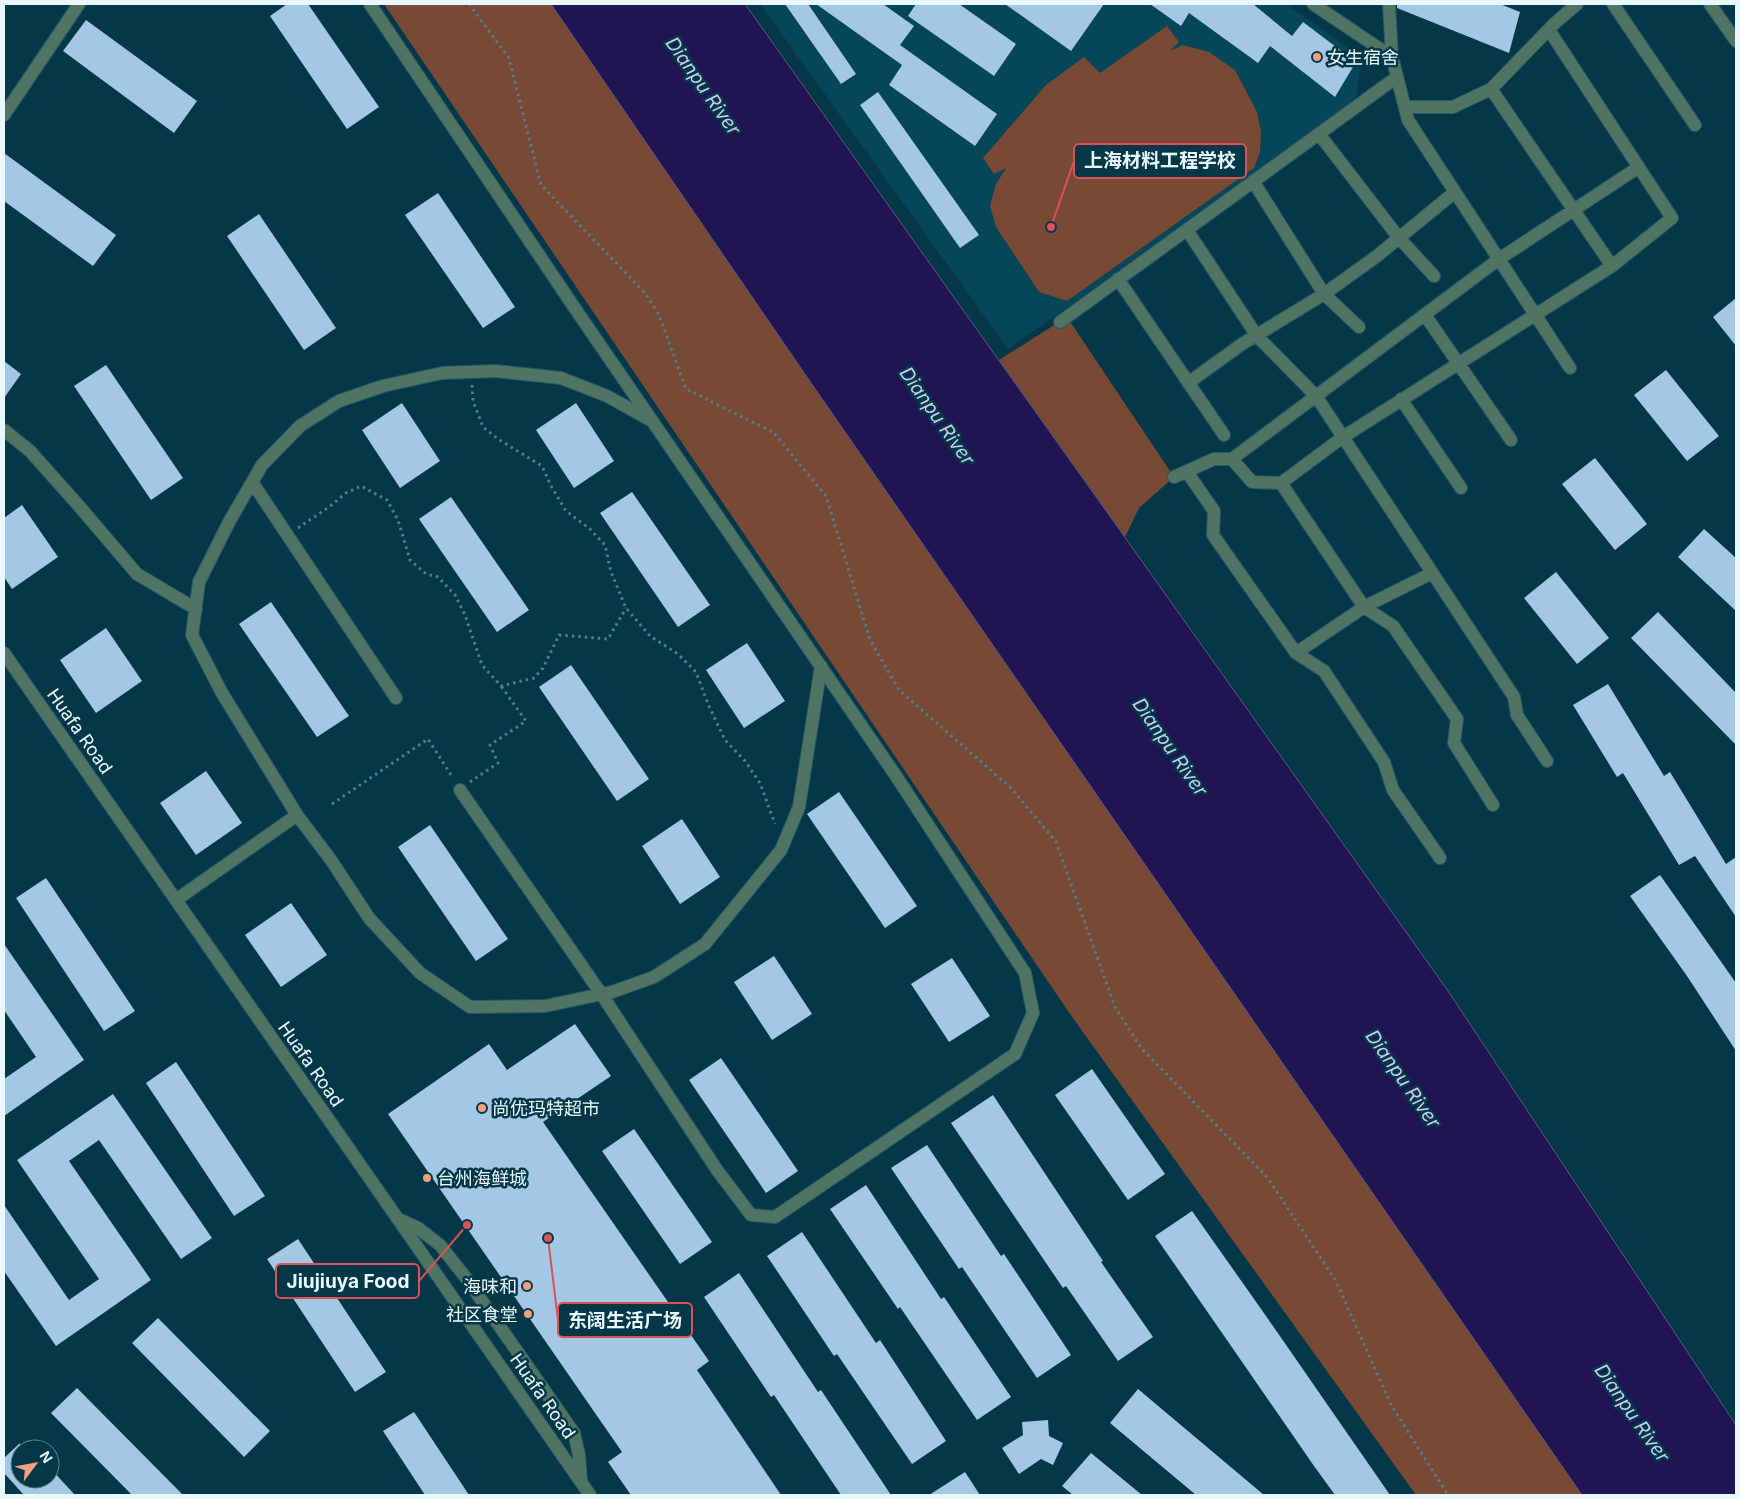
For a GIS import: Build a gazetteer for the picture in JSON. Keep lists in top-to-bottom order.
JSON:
{
  "streets": {
    "street": ["Huafa Road"]
  },
  "water": ["Dianpu River"],
  "places": [
    "女生宿舍",
    "上海材料工程学校",
    "尚优玛特超市",
    "台州海鲜城",
    "Jiujiuya Food",
    "东阔生活广场",
    "海味和",
    "社区食堂"
  ],
  "north": "top right"
}
